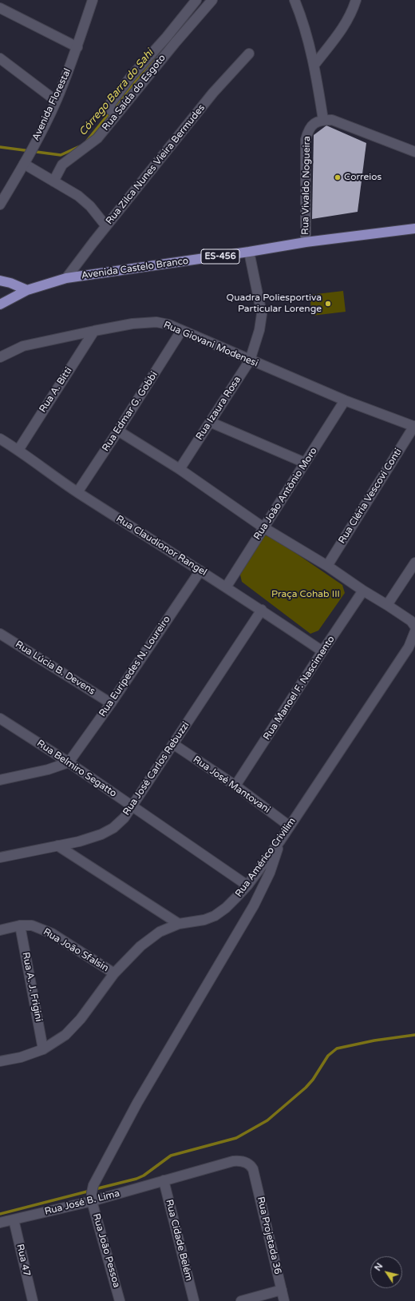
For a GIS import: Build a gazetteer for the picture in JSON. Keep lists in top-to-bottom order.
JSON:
{
  "streets": {
    "main road": ["ES-456", "Avenida Castelo Branco"],
    "street": [
      "Rua Saída do Esgoto",
      "Avenida Florestal",
      "Rua Zilca Nunes Vieira Bermudes",
      "Rua Vivaldo Nogueira",
      "Rua Giovani Modenesi",
      "Rua A. Bitti",
      "Rua Izaura Rosa",
      "Rua Edmar G. Gobbi",
      "Rua João Antônio Moro",
      "Rua Cléria Vescovi Conti",
      "Rua Claudionor Rangel",
      "Rua Eurípedes N. Loureiro",
      "Rua Lúcia B. Devens",
      "Rua Manoel F. Nascimento",
      "Rua Belmiro Segatto",
      "Rua José Carlos Rebuzzi",
      "Rua José Mantovani",
      "Rua Américo Crivilim",
      "Rua João Sfalsin",
      "Rua A. J. Frigini",
      "Rua José B. Lima",
      "Rua Projetada 36",
      "Rua Cidade Belém",
      "Rua João Pessoa",
      "Rua 47"
    ]
  },
  "crossings": [
    ["Rua Zilca Nunes Vieira Bermudes", "Avenida Castelo Branco"],
    ["Rua Vivaldo Nogueira", "Avenida Castelo Branco"],
    ["Avenida Castelo Branco", "Rua Izaura Rosa"],
    ["Rua Giovani Modenesi", "Rua A. Bitti"],
    ["Rua Giovani Modenesi", "Rua Izaura Rosa"],
    ["Rua Giovani Modenesi", "Rua Edmar G. Gobbi"],
    ["Rua Giovani Modenesi", "Rua João Antônio Moro"],
    ["Rua Giovani Modenesi", "Rua Cléria Vescovi Conti"],
    ["Rua A. Bitti", "Rua Claudionor Rangel"],
    ["Rua Edmar G. Gobbi", "Rua Claudionor Rangel"],
    ["Rua João Antônio Moro", "Rua Claudionor Rangel"],
    ["Rua Claudionor Rangel", "Rua Eurípedes N. Loureiro"],
    ["Rua Claudionor Rangel", "Rua Manoel F. Nascimento"],
    ["Rua Claudionor Rangel", "Rua José Carlos Rebuzzi"],
    ["Rua Eurípedes N. Loureiro", "Rua Lúcia B. Devens"],
    ["Rua Eurípedes N. Loureiro", "Rua Belmiro Segatto"],
    ["Rua Manoel F. Nascimento", "Rua José Mantovani"],
    ["Rua Belmiro Segatto", "Rua José Carlos Rebuzzi"],
    ["Rua Belmiro Segatto", "Rua Américo Crivilim"],
    ["Rua José Carlos Rebuzzi", "Rua José Mantovani"],
    ["Rua José Mantovani", "Rua Américo Crivilim"],
    ["Rua Américo Crivilim", "Rua João Sfalsin"],
    ["Rua Américo Crivilim", "Rua A. J. Frigini"],
    ["Rua João Sfalsin", "Rua A. J. Frigini"],
    ["Rua José B. Lima", "Rua Projetada 36"],
    ["Rua José B. Lima", "Rua Cidade Belém"],
    ["Rua José B. Lima", "Rua João Pessoa"],
    ["Rua José B. Lima", "Rua 47"]
  ],
  "water": ["Córrego Barra do Sahi"],
  "parks": ["Praça Cohab III"],
  "places": ["Correios", "Quadra Poliesportiva Particular Lorenge"],
  "north": "top left"
}
